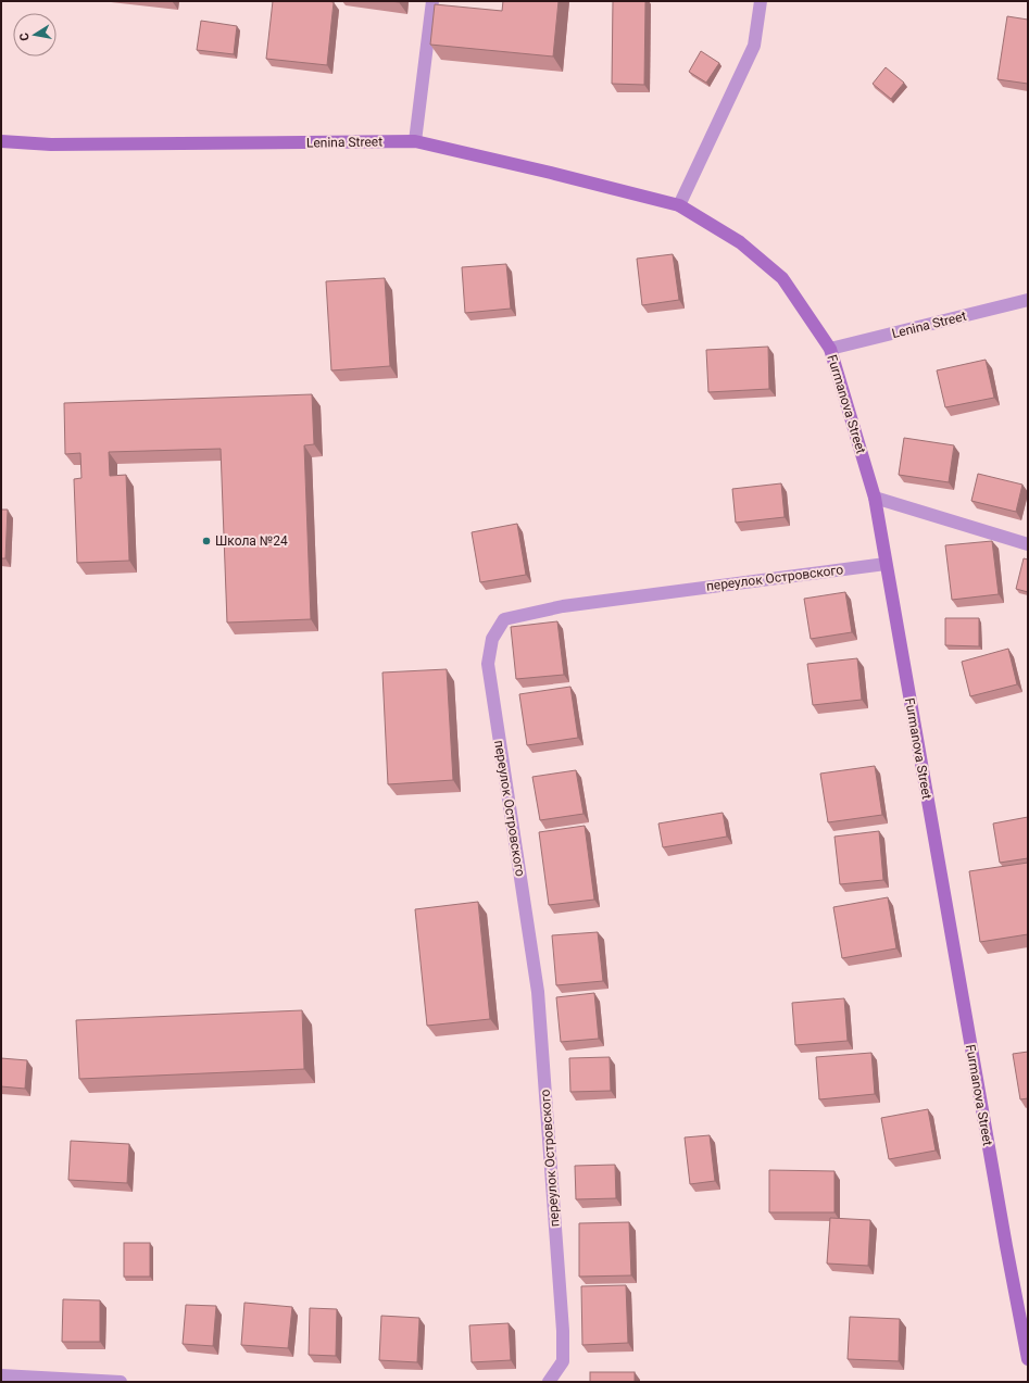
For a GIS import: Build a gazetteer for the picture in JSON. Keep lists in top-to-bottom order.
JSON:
{
  "streets": {
    "main road": ["Lenina Street", "Furmanova Street"],
    "street": ["переулок Островского"]
  },
  "crossings": [
    ["Lenina Street", "Furmanova Street"],
    ["Furmanova Street", "переулок Островского"]
  ],
  "places": ["Школа №24"],
  "north": "left"
}
